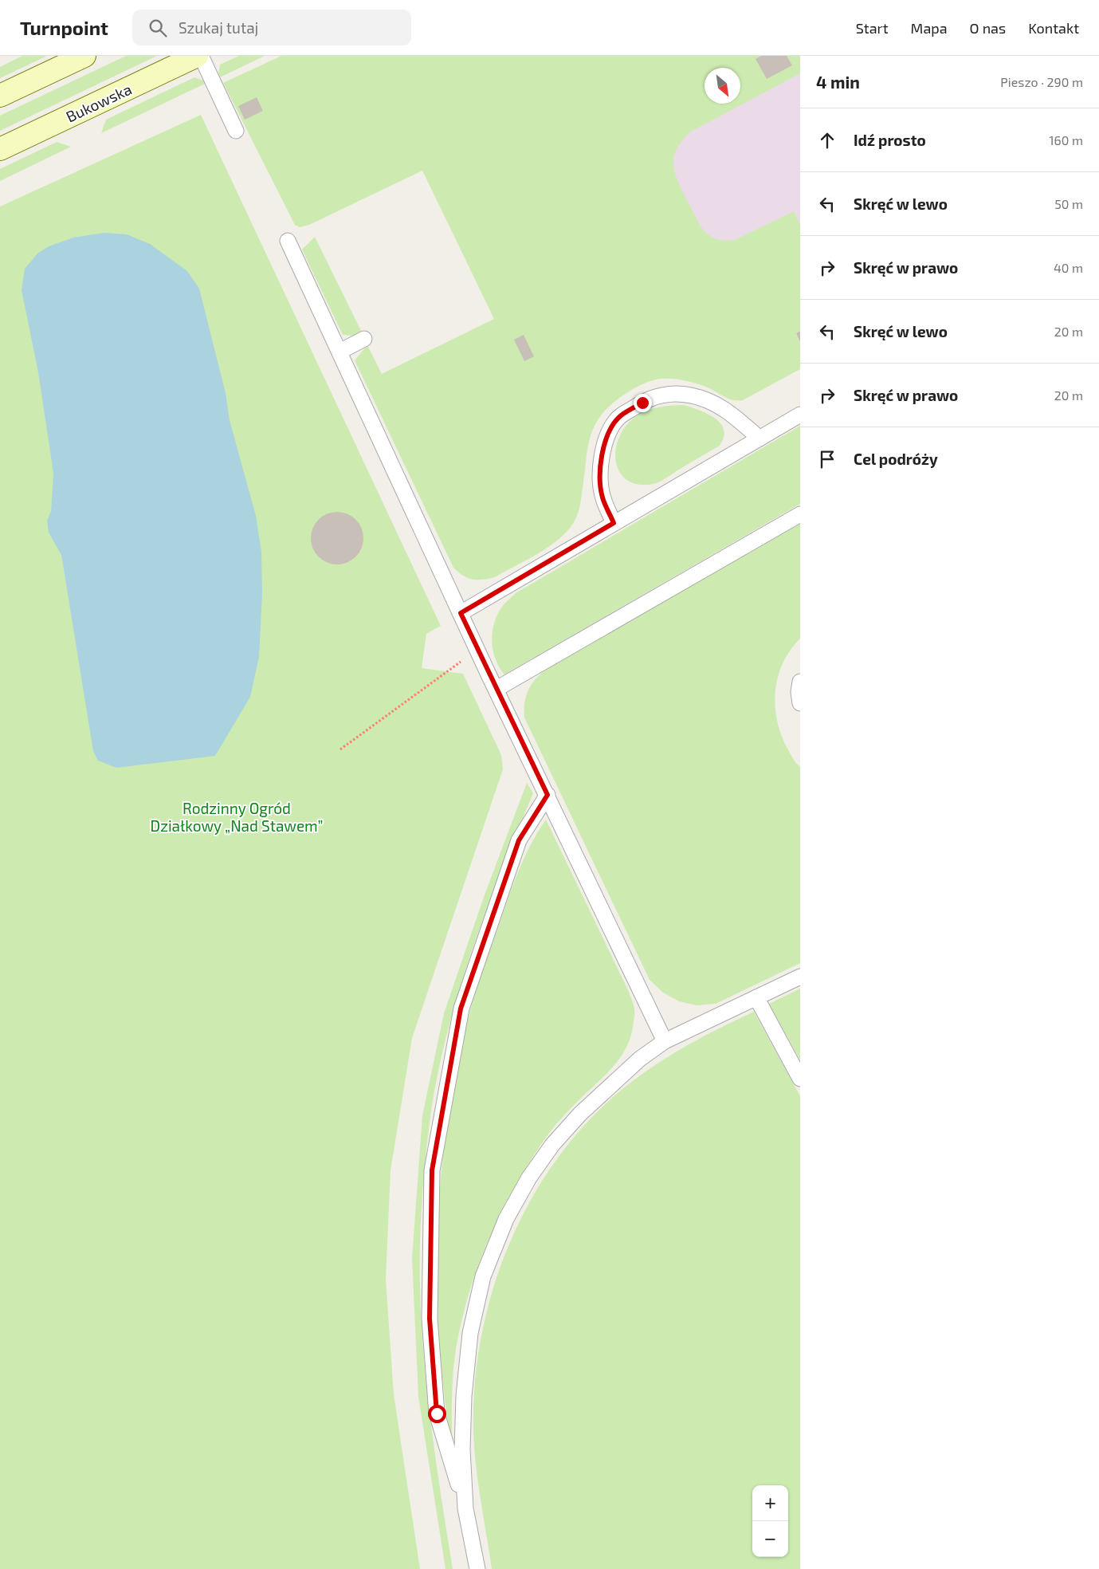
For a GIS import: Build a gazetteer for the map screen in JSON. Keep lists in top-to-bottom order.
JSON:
{
  "streets": {
    "main road": ["Bukowska"]
  },
  "parks": ["Rodzinny Ogród Działkowy „Nad Stawem”"],
  "north": "bottom right",
  "page": {
    "header": "Turnpoint",
    "search": "Szukaj tutaj",
    "nav": [
      "Start",
      "Mapa",
      "O nas",
      "Kontakt"
    ],
    "heading": ["4 min", "Pieszo · 290 m"],
    "list": [
      ["Idź prosto", "160 m"],
      ["Skręć w lewo", "50 m"],
      ["Skręć w prawo", "40 m"],
      ["Skręć w lewo", "20 m"],
      ["Skręć w prawo", "20 m"],
      "Cel podróży"
    ],
    "map_buttons": ["+", "−"]
  }
}
